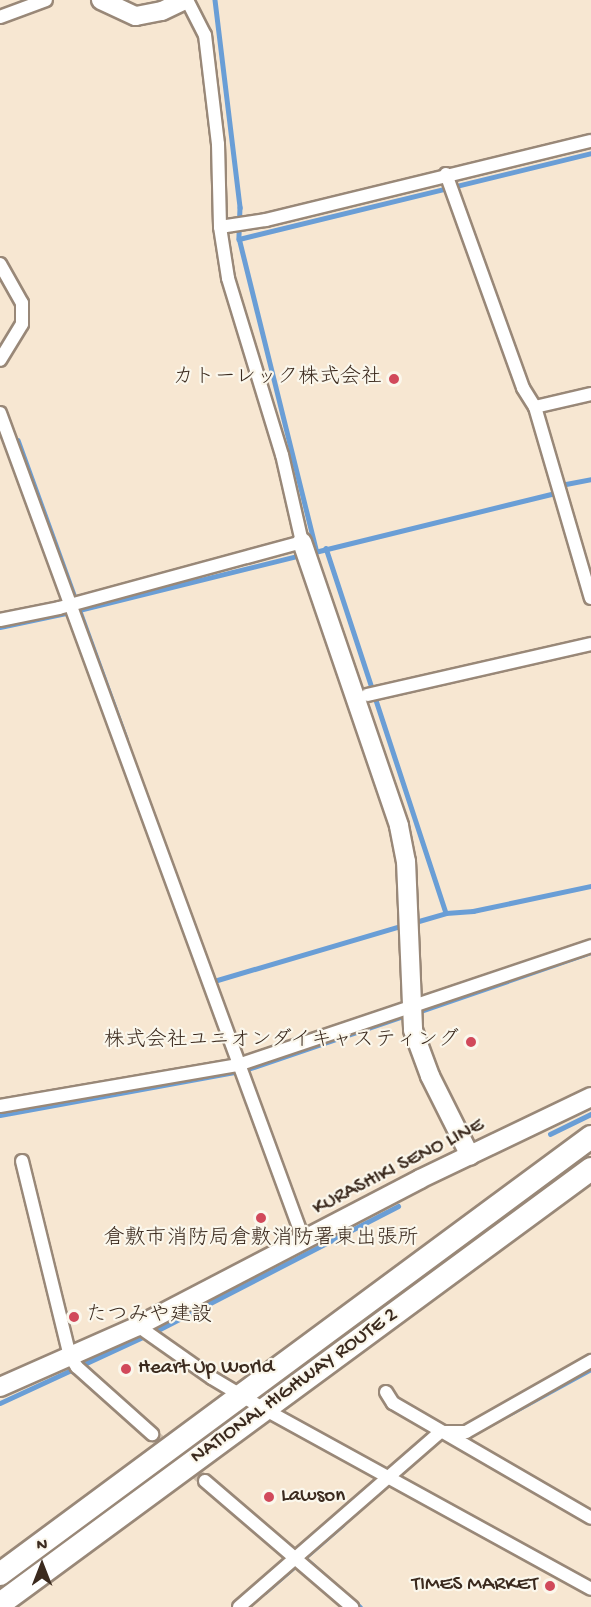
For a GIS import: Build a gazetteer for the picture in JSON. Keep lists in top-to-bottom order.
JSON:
{
  "streets": {
    "highway": ["NATIONAL HIGHWAY ROUTE 2"],
    "street": ["KURASHIKI SENO LINE"]
  },
  "places": [
    "カトーレック株式会社",
    "株式会社ユニオンダイキャスティング",
    "倉敷市消防局倉敷消防署東出張所",
    "たつみや建設",
    "Heart Up World",
    "Lawson",
    "TIMES MARKET"
  ],
  "north": "top"
}
